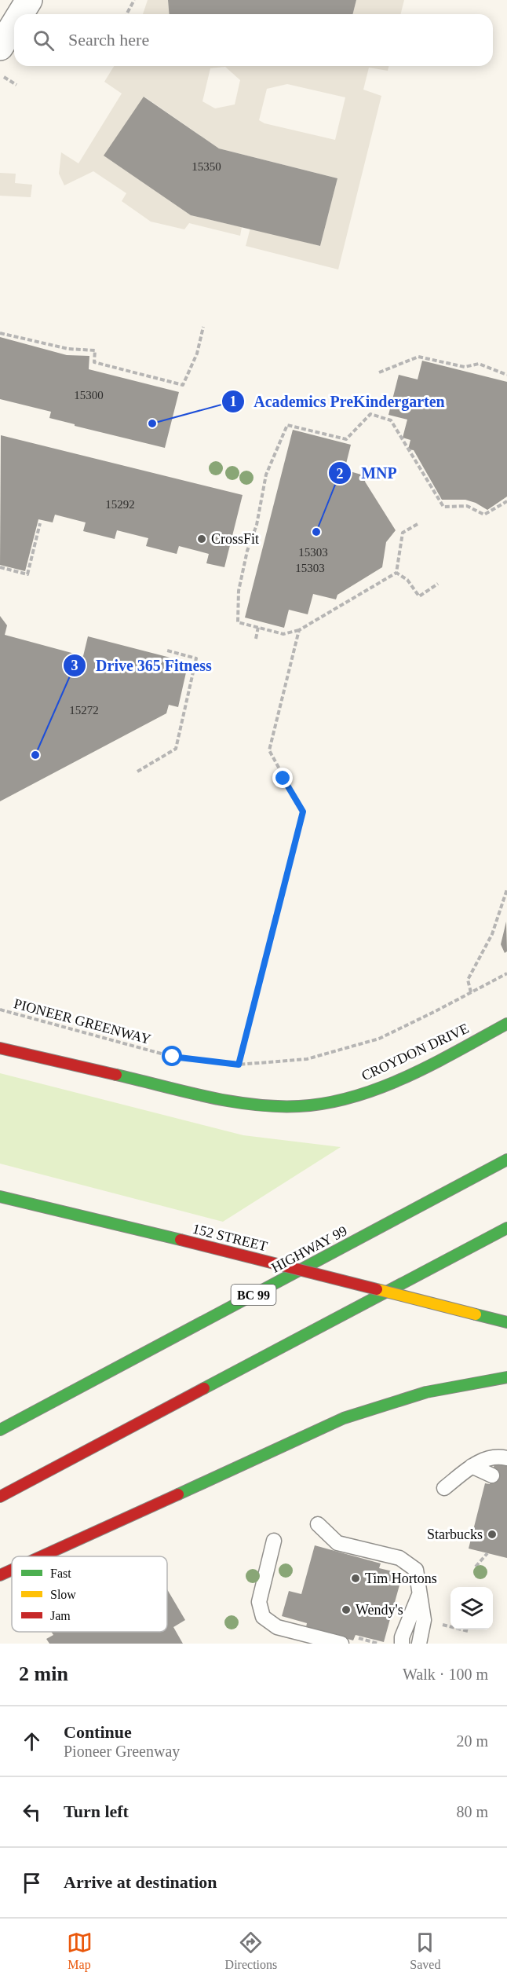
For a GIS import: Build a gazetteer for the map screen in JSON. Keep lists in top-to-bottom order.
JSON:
{
  "streets": {
    "main road": [
      "CROYDON DRIVE",
      "152 STREET",
      "HIGHWAY 99",
      "BC 99"
    ],
    "path": ["PIONEER GREENWAY"]
  },
  "places": [
    "Academics PreKindergarten",
    "MNP",
    "CrossFit",
    "Drive 365 Fitness",
    "Starbucks",
    "Tim Hortons",
    "Wendy's"
  ],
  "house_numbers": [
    "15350",
    "15300",
    "15292",
    "15303",
    "15303",
    "15272"
  ],
  "legend": ["Fast", "Slow", "Jam"],
  "page": {
    "search": "Search here",
    "heading": ["2 min", "Walk · 100 m"],
    "list": [
      ["Continue", "Pioneer Greenway", "20 m"],
      ["Turn left", "80 m"],
      "Arrive at destination"
    ],
    "nav": ["Map", "Directions", "Saved"]
  }
}
